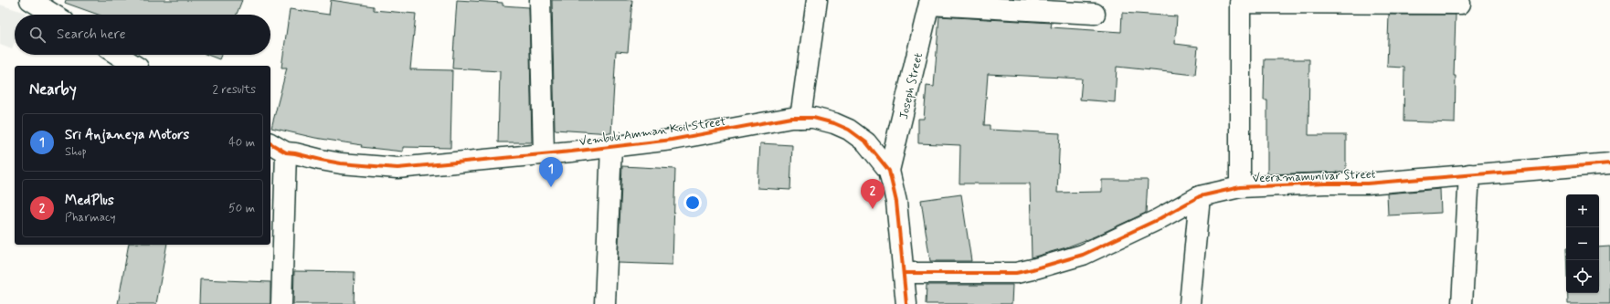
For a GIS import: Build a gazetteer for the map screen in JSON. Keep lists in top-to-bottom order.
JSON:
{
  "streets": {
    "street": ["Joseph Street", "Vembuli Amman Koil Street", "Veeramamunivar Street"]
  },
  "crossings": [
    ["Joseph Street", "Vembuli Amman Koil Street"],
    ["Vembuli Amman Koil Street", "Veeramamunivar Street"]
  ],
  "page": {
    "search": "Search here",
    "heading": ["Nearby", "2 results"],
    "list": [
      {
        "mark": "1",
        "name": "Sri Anjaneya Motors",
        "note": "Shop",
        "value": "40 m"
      },
      {
        "mark": "2",
        "name": "MedPlus",
        "note": "Pharmacy",
        "value": "50 m"
      }
    ],
    "pins": ["1", "2"],
    "map_buttons": ["+", "−"]
  }
}
